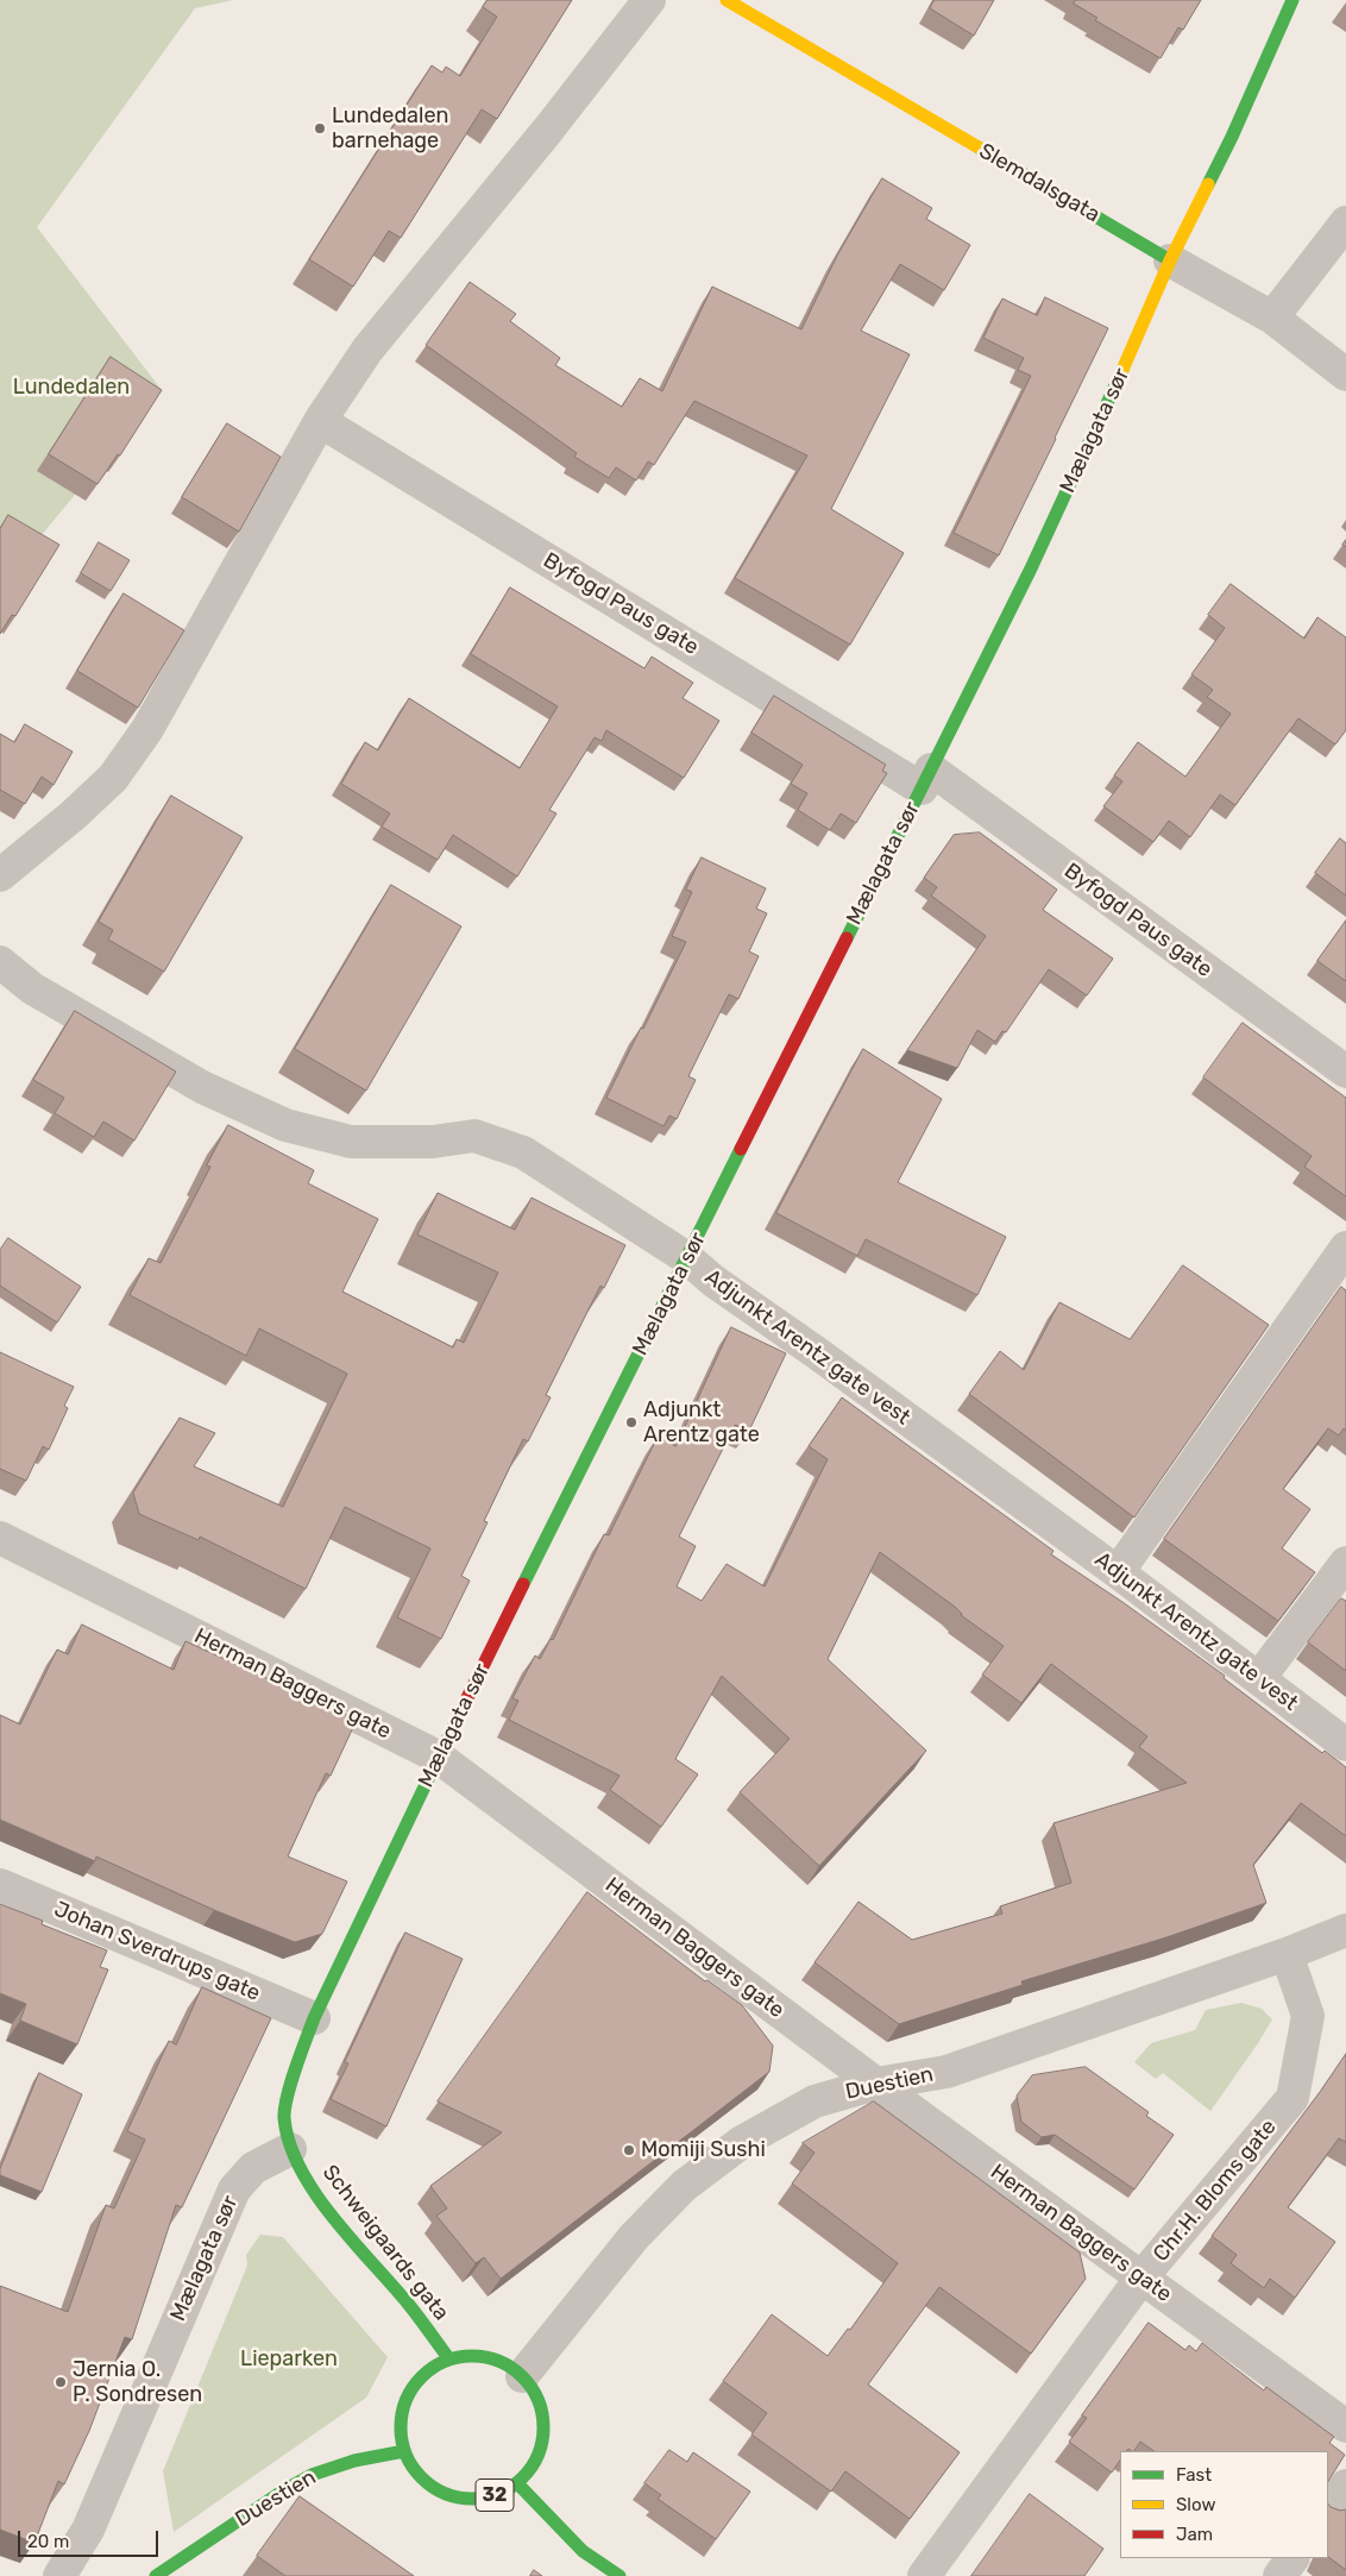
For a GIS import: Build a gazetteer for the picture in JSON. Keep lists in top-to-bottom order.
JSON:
{
  "streets": {
    "street": [
      "Slemdalsgata",
      "Mælagata sør",
      "Byfogd Paus gate",
      "Adjunkt Arentz gate vest",
      "Herman Baggers gate",
      "Johan Sverdrups gate",
      "Duestien",
      "Chr.H. Bloms gate",
      "Schweigaards gata",
      "32"
    ]
  },
  "crossings": [
    ["Slemdalsgata", "Mælagata sør"],
    ["Mælagata sør", "Byfogd Paus gate"],
    ["Mælagata sør", "Adjunkt Arentz gate vest"],
    ["Mælagata sør", "Herman Baggers gate"],
    ["Mælagata sør", "Johan Sverdrups gate"],
    ["Mælagata sør", "Schweigaards gata"],
    ["Herman Baggers gate", "Duestien"],
    ["Herman Baggers gate", "Chr.H. Bloms gate"],
    ["Duestien", "Chr.H. Bloms gate"],
    ["Duestien", "Schweigaards gata"],
    ["Duestien", "32"],
    ["Schweigaards gata", "32"]
  ],
  "parks": ["Lundedalen", "Lieparken"],
  "places": [
    "Lundedalen barnehage",
    "Adjunkt Arentz gate",
    "Momiji Sushi",
    "Jernia O. P. Sondresen"
  ],
  "legend": ["Fast", "Slow", "Jam"],
  "scale_bar": "20 m"
}
